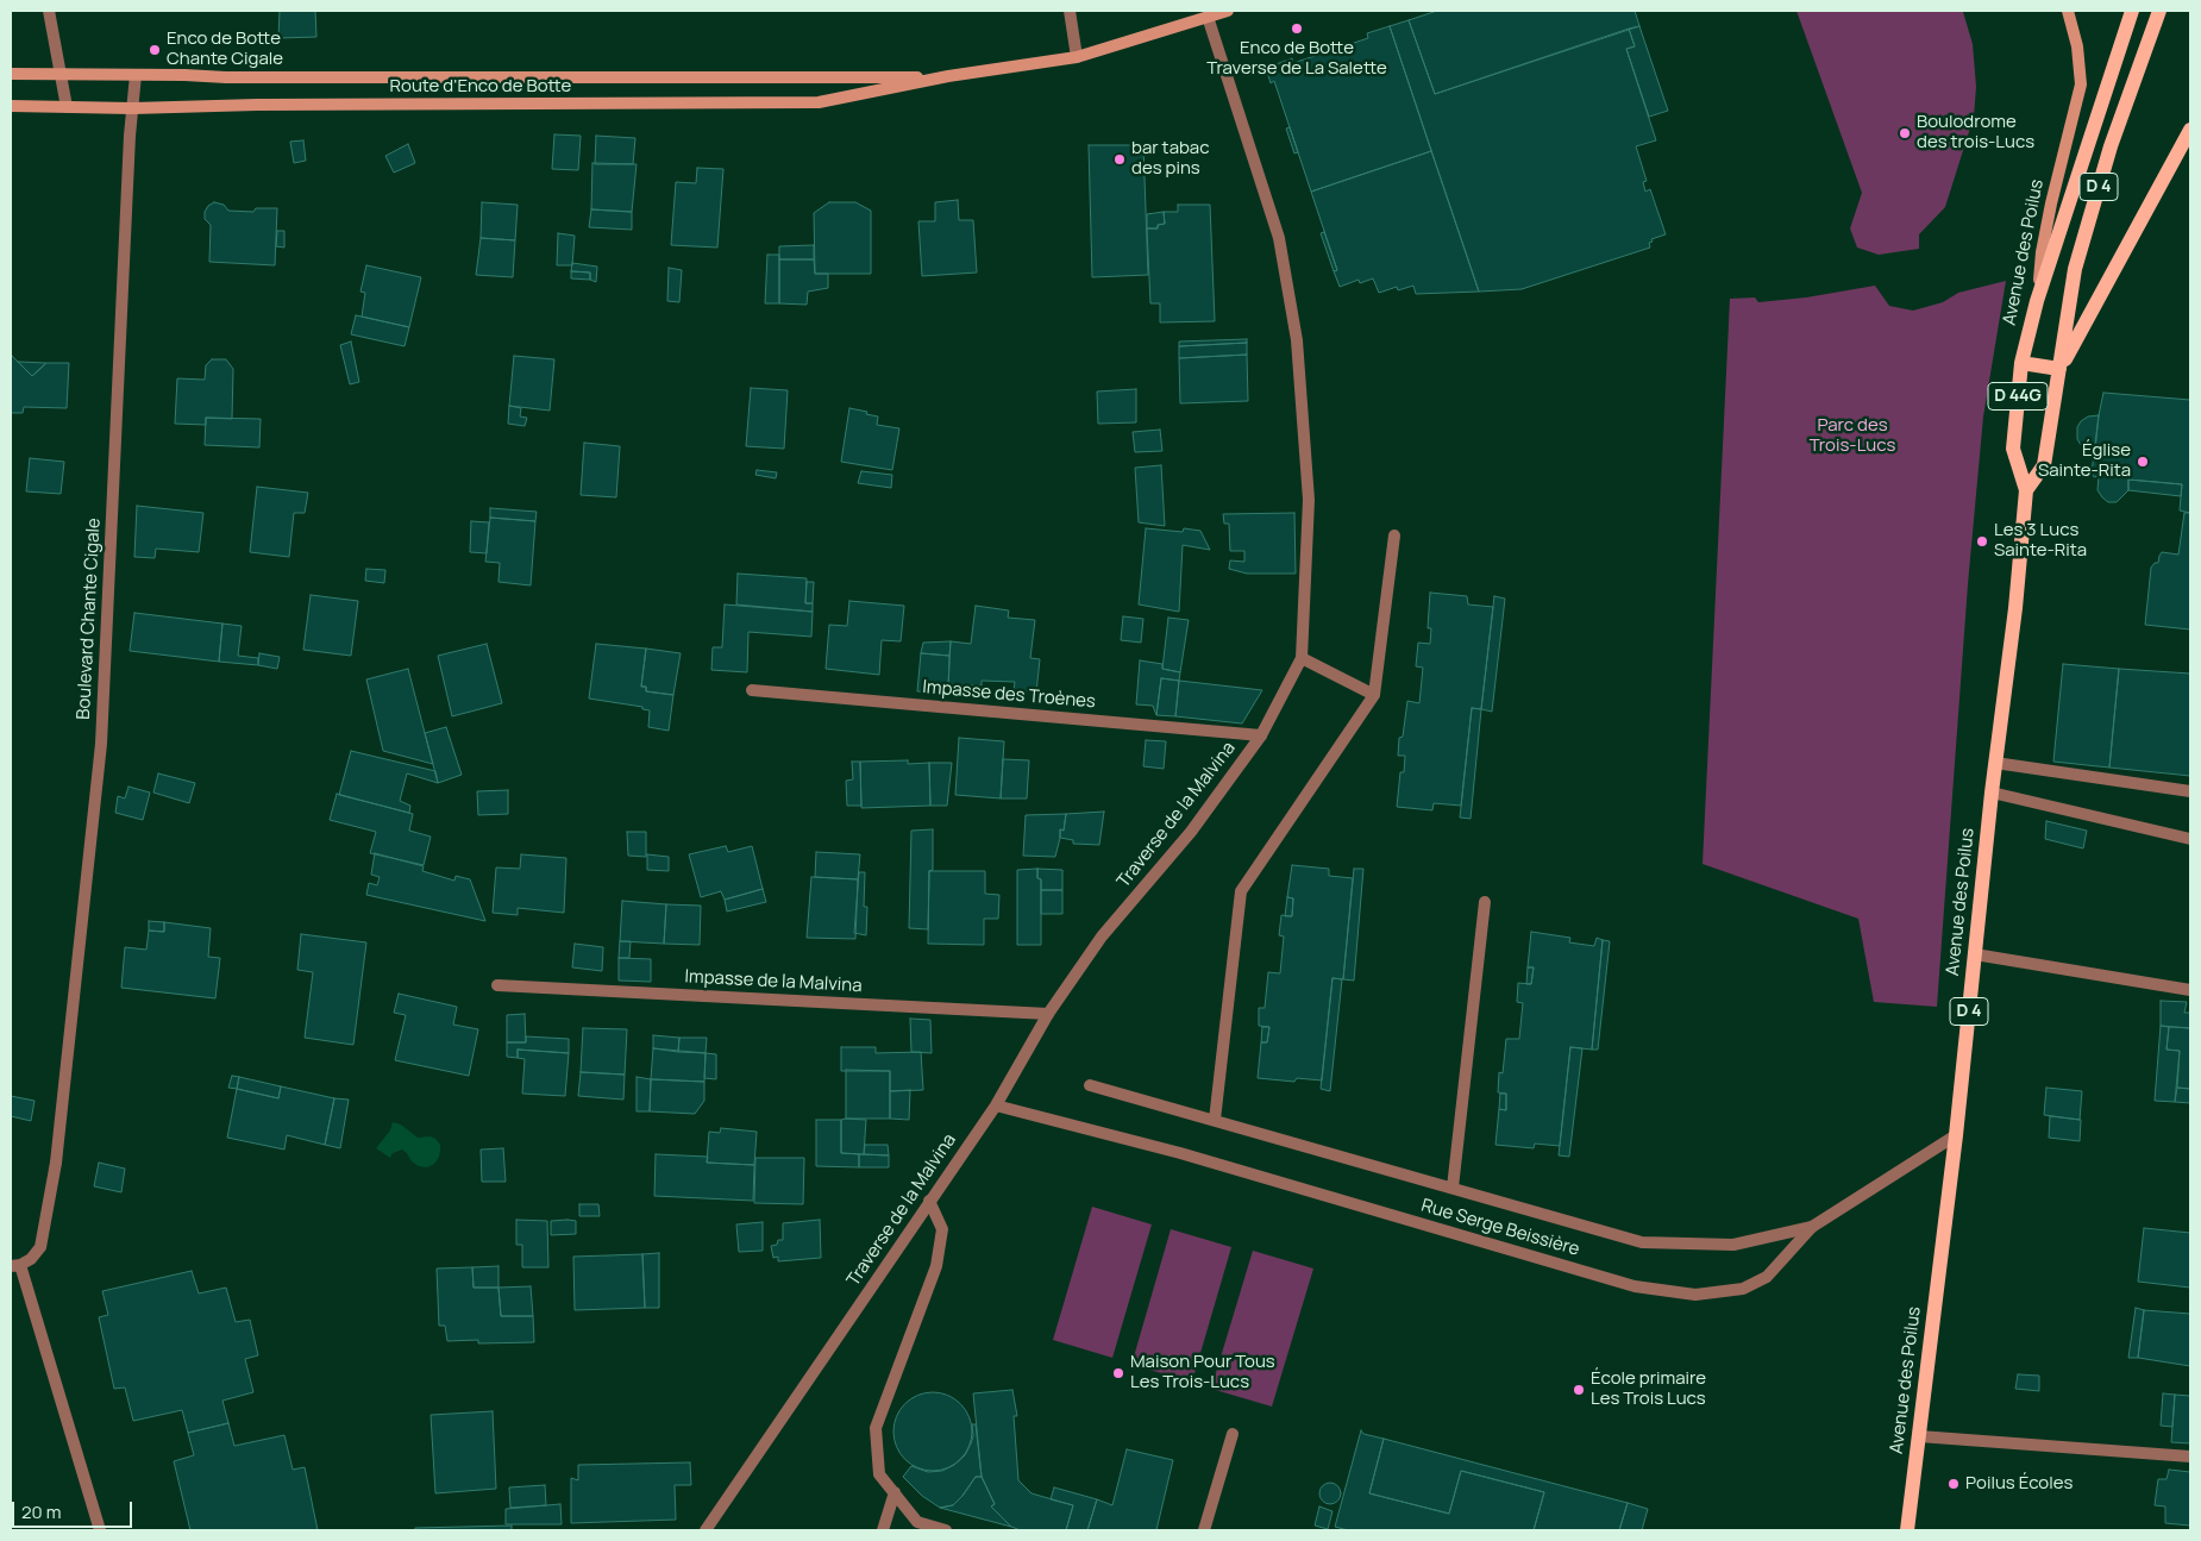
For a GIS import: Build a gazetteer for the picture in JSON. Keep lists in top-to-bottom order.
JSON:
{
  "streets": {
    "main road": [
      "Route d'Enco de Botte",
      "D 4",
      "Avenue des Poilus",
      "D 44G"
    ],
    "street": [
      "Boulevard Chante Cigale",
      "Impasse des Troènes",
      "Traverse de la Malvina",
      "Impasse de la Malvina",
      "Rue Serge Beissière"
    ]
  },
  "crossings": [
    ["Route d'Enco de Botte", "Boulevard Chante Cigale"],
    ["Route d'Enco de Botte", "Traverse de la Malvina"],
    ["D 4", "Avenue des Poilus"],
    ["D 4", "D 44G"],
    ["Avenue des Poilus", "D 44G"],
    ["Avenue des Poilus", "Rue Serge Beissière"],
    ["Impasse des Troènes", "Traverse de la Malvina"],
    ["Traverse de la Malvina", "Impasse de la Malvina"],
    ["Traverse de la Malvina", "Rue Serge Beissière"]
  ],
  "parks": ["Parc des Trois-Lucs"],
  "places": [
    "Enco de Botte Traverse de La Salette",
    "Enco de Botte Chante Cigale",
    "Boulodrome des trois-Lucs",
    "bar tabac des pins",
    "Église Sainte-Rita",
    "Les 3 Lucs Sainte-Rita",
    "Maison Pour Tous Les Trois-Lucs",
    "École primaire Les Trois Lucs",
    "Poilus Écoles"
  ],
  "scale_bar": "20 m"
}
